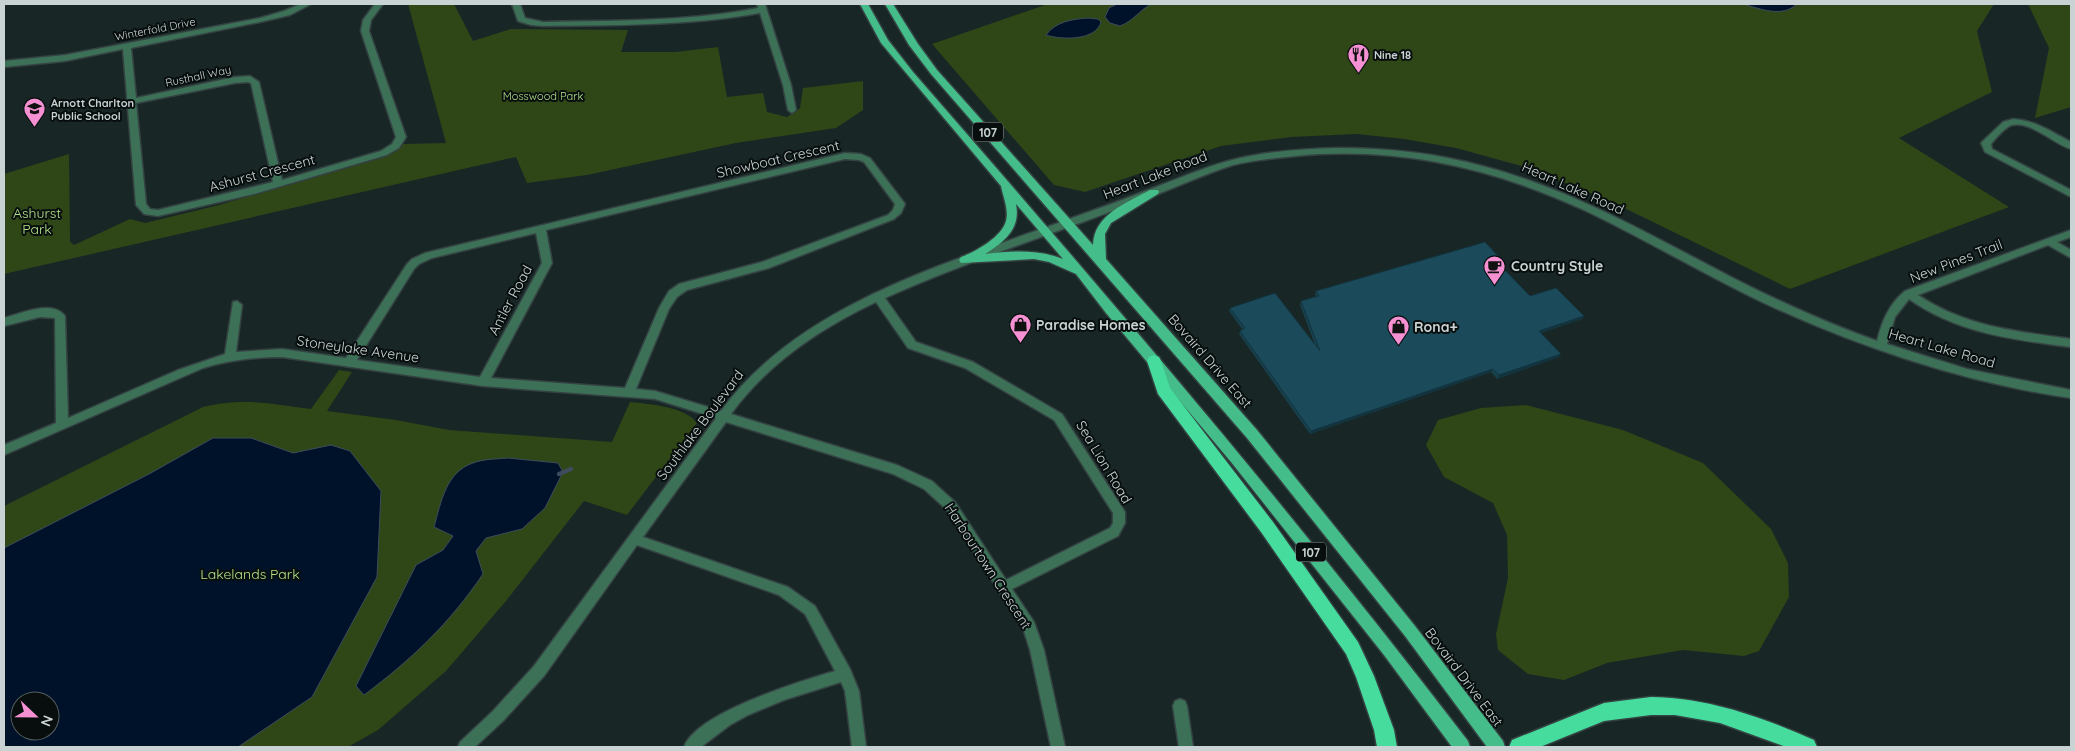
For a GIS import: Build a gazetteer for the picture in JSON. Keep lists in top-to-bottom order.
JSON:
{
  "streets": {
    "main road": ["107", "Bovaird Drive East"],
    "street": [
      "Winterfold Drive",
      "Rusthall Way",
      "Showboat Crescent",
      "Ashurst Crescent",
      "Heart Lake Road",
      "New Pines Trail",
      "Antler Road",
      "Stoneylake Avenue",
      "Southlake Boulevard",
      "Sea Lion Road",
      "Harbourtown Crescent"
    ]
  },
  "crossings": [
    ["Winterfold Drive", "Ashurst Crescent"],
    ["Rusthall Way", "Ashurst Crescent"],
    ["107", "Heart Lake Road"],
    ["107", "Southlake Boulevard"],
    ["Showboat Crescent", "Antler Road"],
    ["Showboat Crescent", "Stoneylake Avenue"],
    ["Heart Lake Road", "New Pines Trail"],
    ["Heart Lake Road", "Bovaird Drive East"],
    ["Heart Lake Road", "Southlake Boulevard"],
    ["Antler Road", "Stoneylake Avenue"],
    ["Stoneylake Avenue", "Southlake Boulevard"],
    ["Stoneylake Avenue", "Harbourtown Crescent"],
    ["Southlake Boulevard", "Sea Lion Road"],
    ["Southlake Boulevard", "Harbourtown Crescent"],
    ["Sea Lion Road", "Harbourtown Crescent"]
  ],
  "parks": ["Mosswood Park", "Ashurst Park", "Lakelands Park"],
  "places": {
    "restaurant": ["Nine 18"],
    "school or university": ["Arnott Charlton Public School"],
    "cafe": ["Country Style"],
    "shop": ["Paradise Homes", "Rona+"]
  },
  "north": "right"
}
